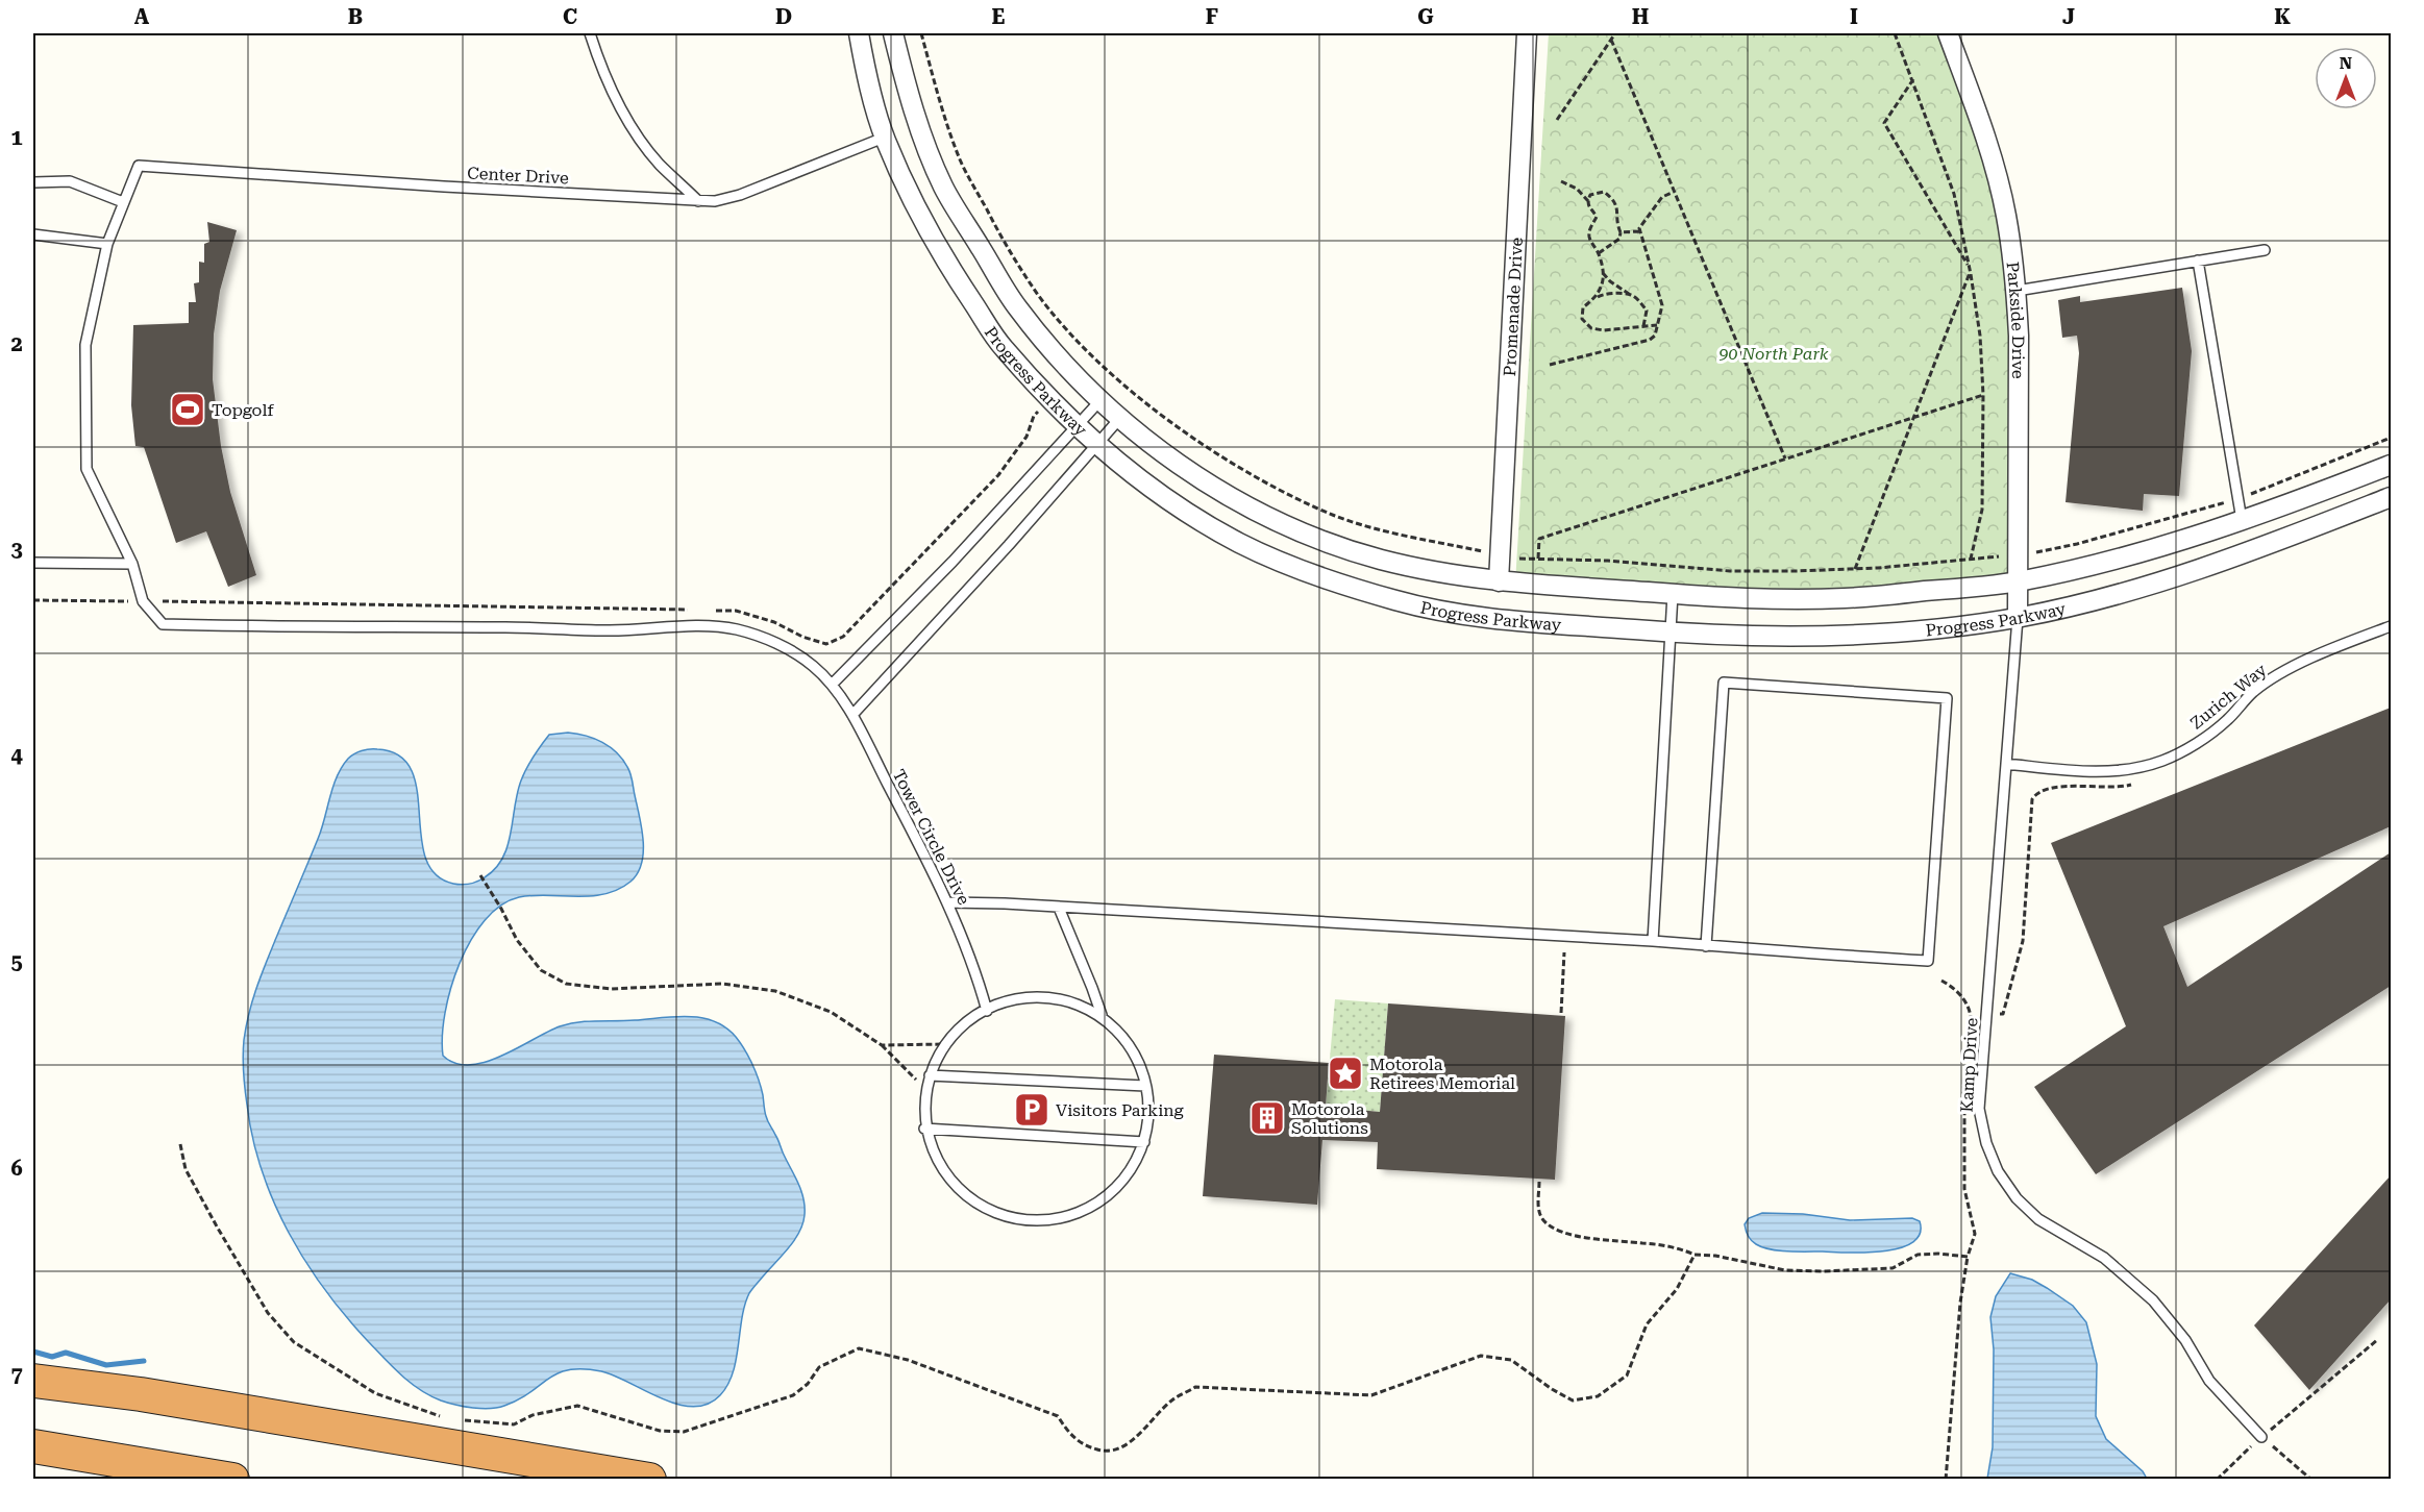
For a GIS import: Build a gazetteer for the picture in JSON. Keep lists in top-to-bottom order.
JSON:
{
  "streets": {
    "street": ["Promenade Drive", "Parkside Drive", "Progress Parkway"],
    "lane": [
      "Center Drive",
      "Zurich Way",
      "Tower Circle Drive",
      "Kamp Drive"
    ]
  },
  "crossings": [
    ["Center Drive", "Progress Parkway"],
    ["Center Drive", "Tower Circle Drive"],
    ["Promenade Drive", "Progress Parkway"],
    ["Parkside Drive", "Progress Parkway"],
    ["Parkside Drive", "Kamp Drive"],
    ["Progress Parkway", "Kamp Drive"],
    ["Zurich Way", "Kamp Drive"]
  ],
  "parks": ["90 North Park"],
  "places": {
    "sports": ["Topgolf"],
    "place": ["Motorola Retirees Memorial"],
    "parking": ["Visitors Parking"],
    "building": ["Motorola Solutions"]
  },
  "north": "top",
  "grid": {
    "columns": [
      "A",
      "B",
      "C",
      "D",
      "E",
      "F",
      "G",
      "H",
      "I",
      "J",
      "K"
    ],
    "rows": [
      "1",
      "2",
      "3",
      "4",
      "5",
      "6",
      "7"
    ]
  }
}
